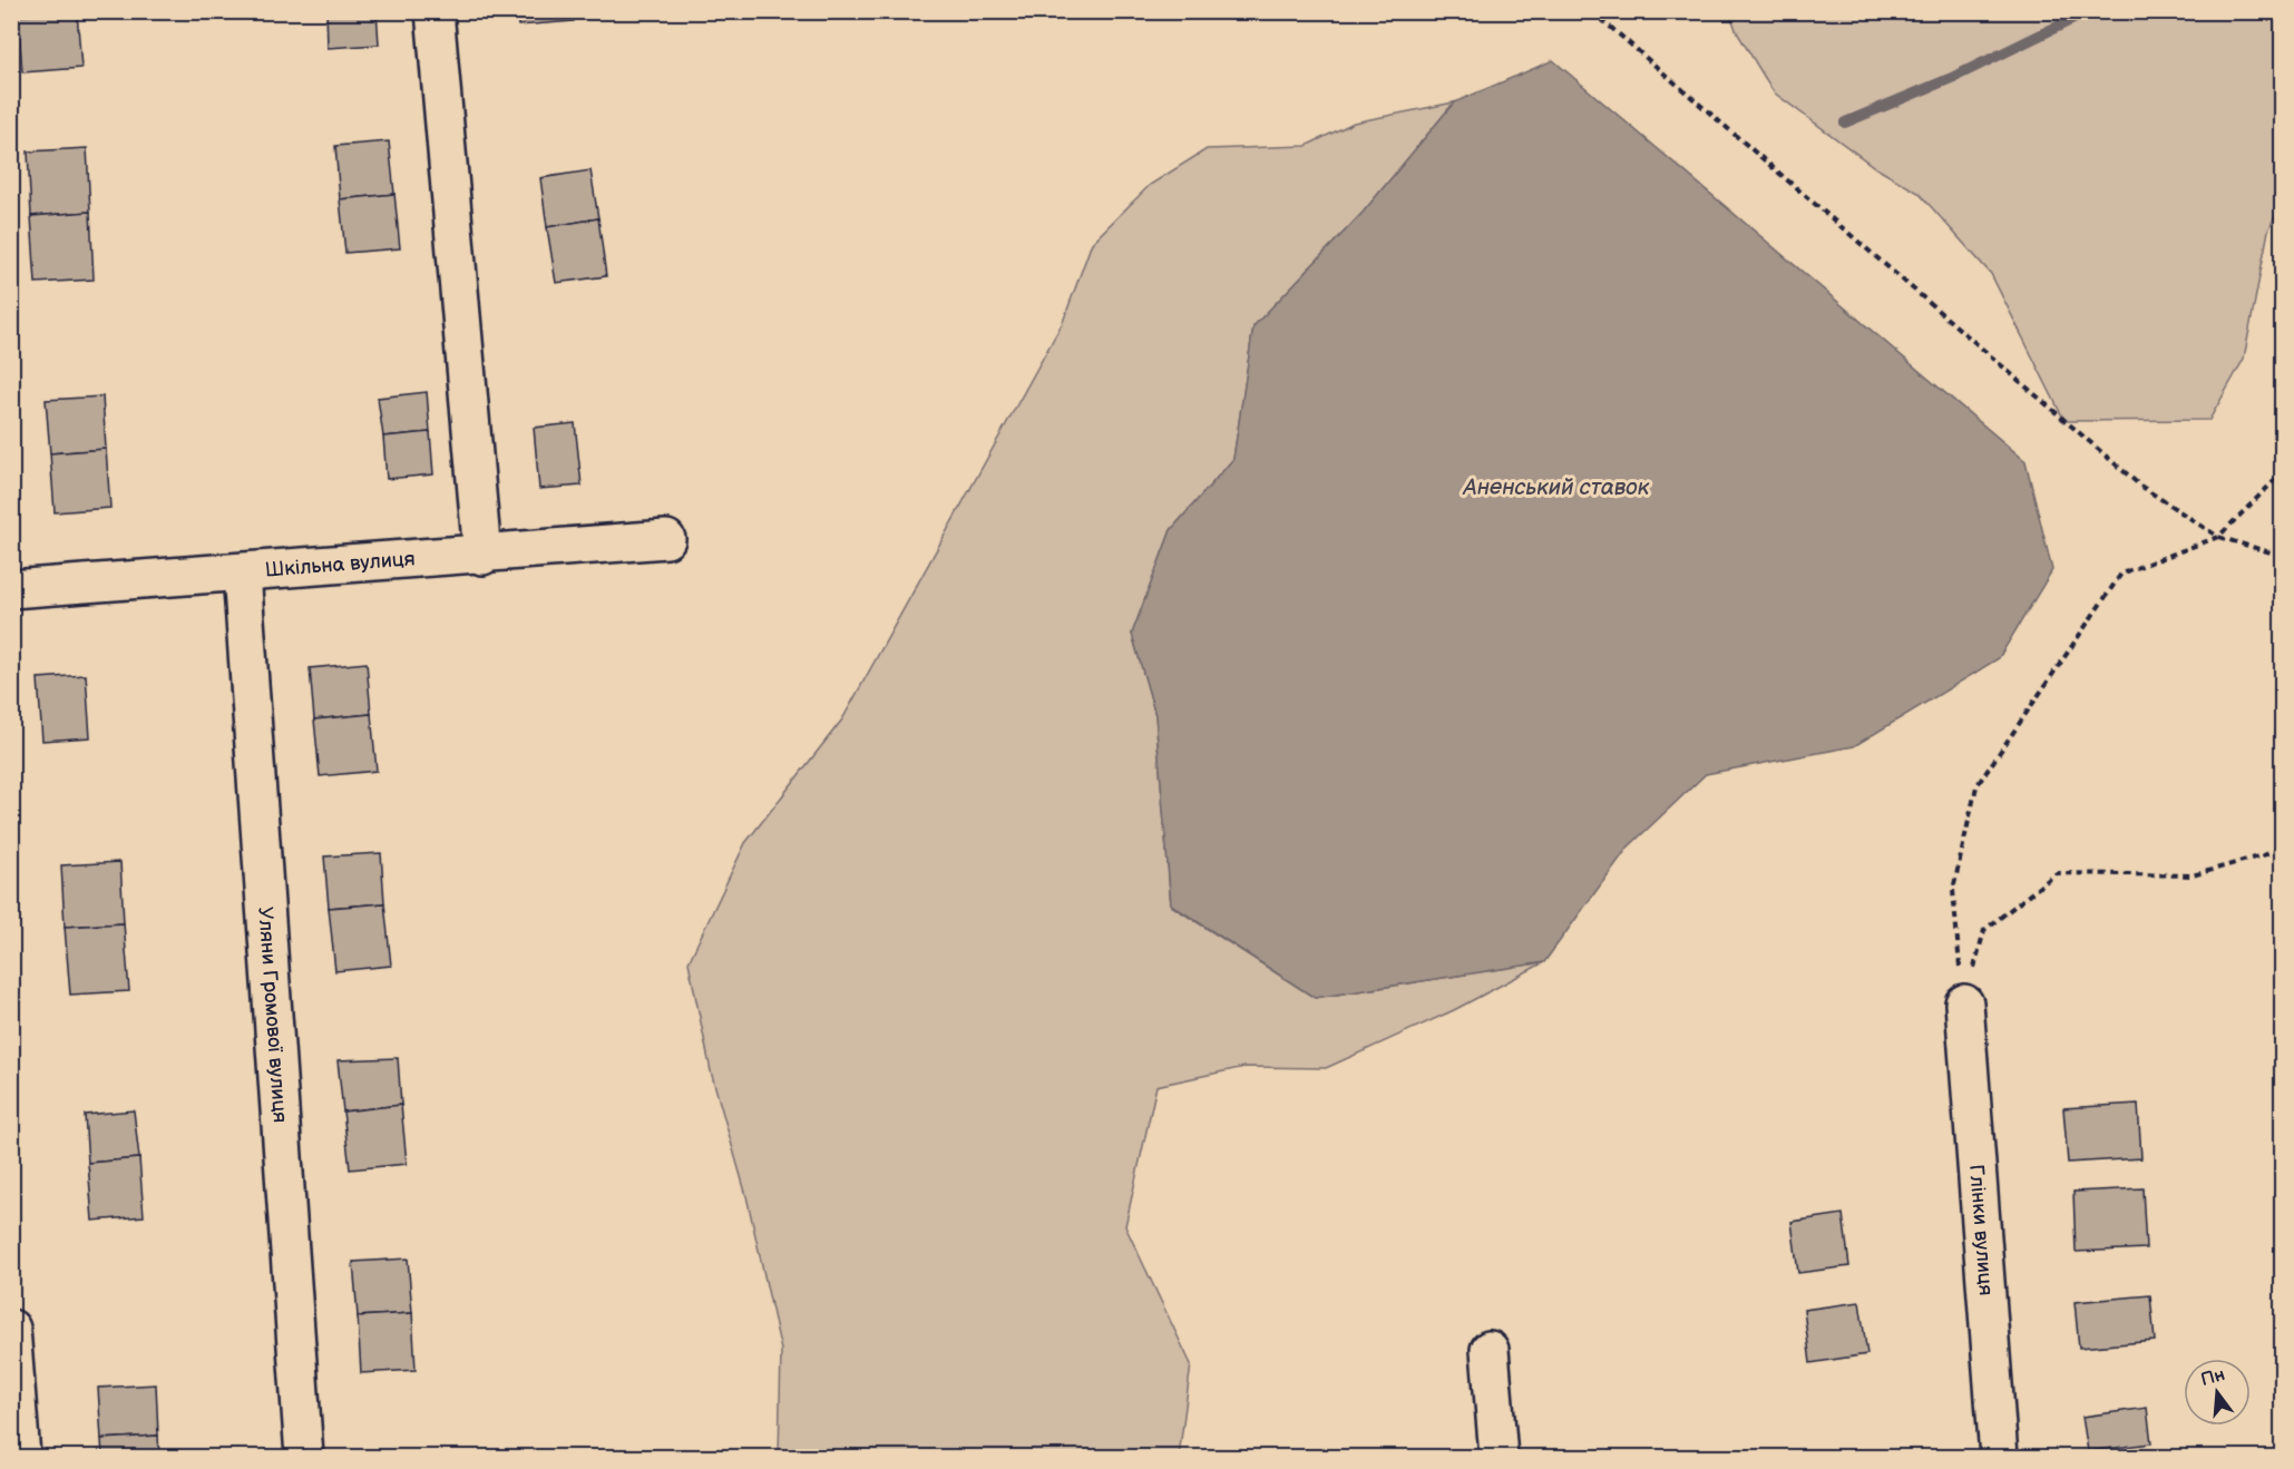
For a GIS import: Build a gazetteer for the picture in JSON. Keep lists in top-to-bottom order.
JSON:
{
  "streets": {
    "street": ["Шкільна вулиця", "Уляни Громової вулиця", "Глінки вулиця"]
  },
  "crossings": [
    ["Шкільна вулиця", "Уляни Громової вулиця"]
  ],
  "water": ["Аненський ставок"],
  "north": "top"
}
